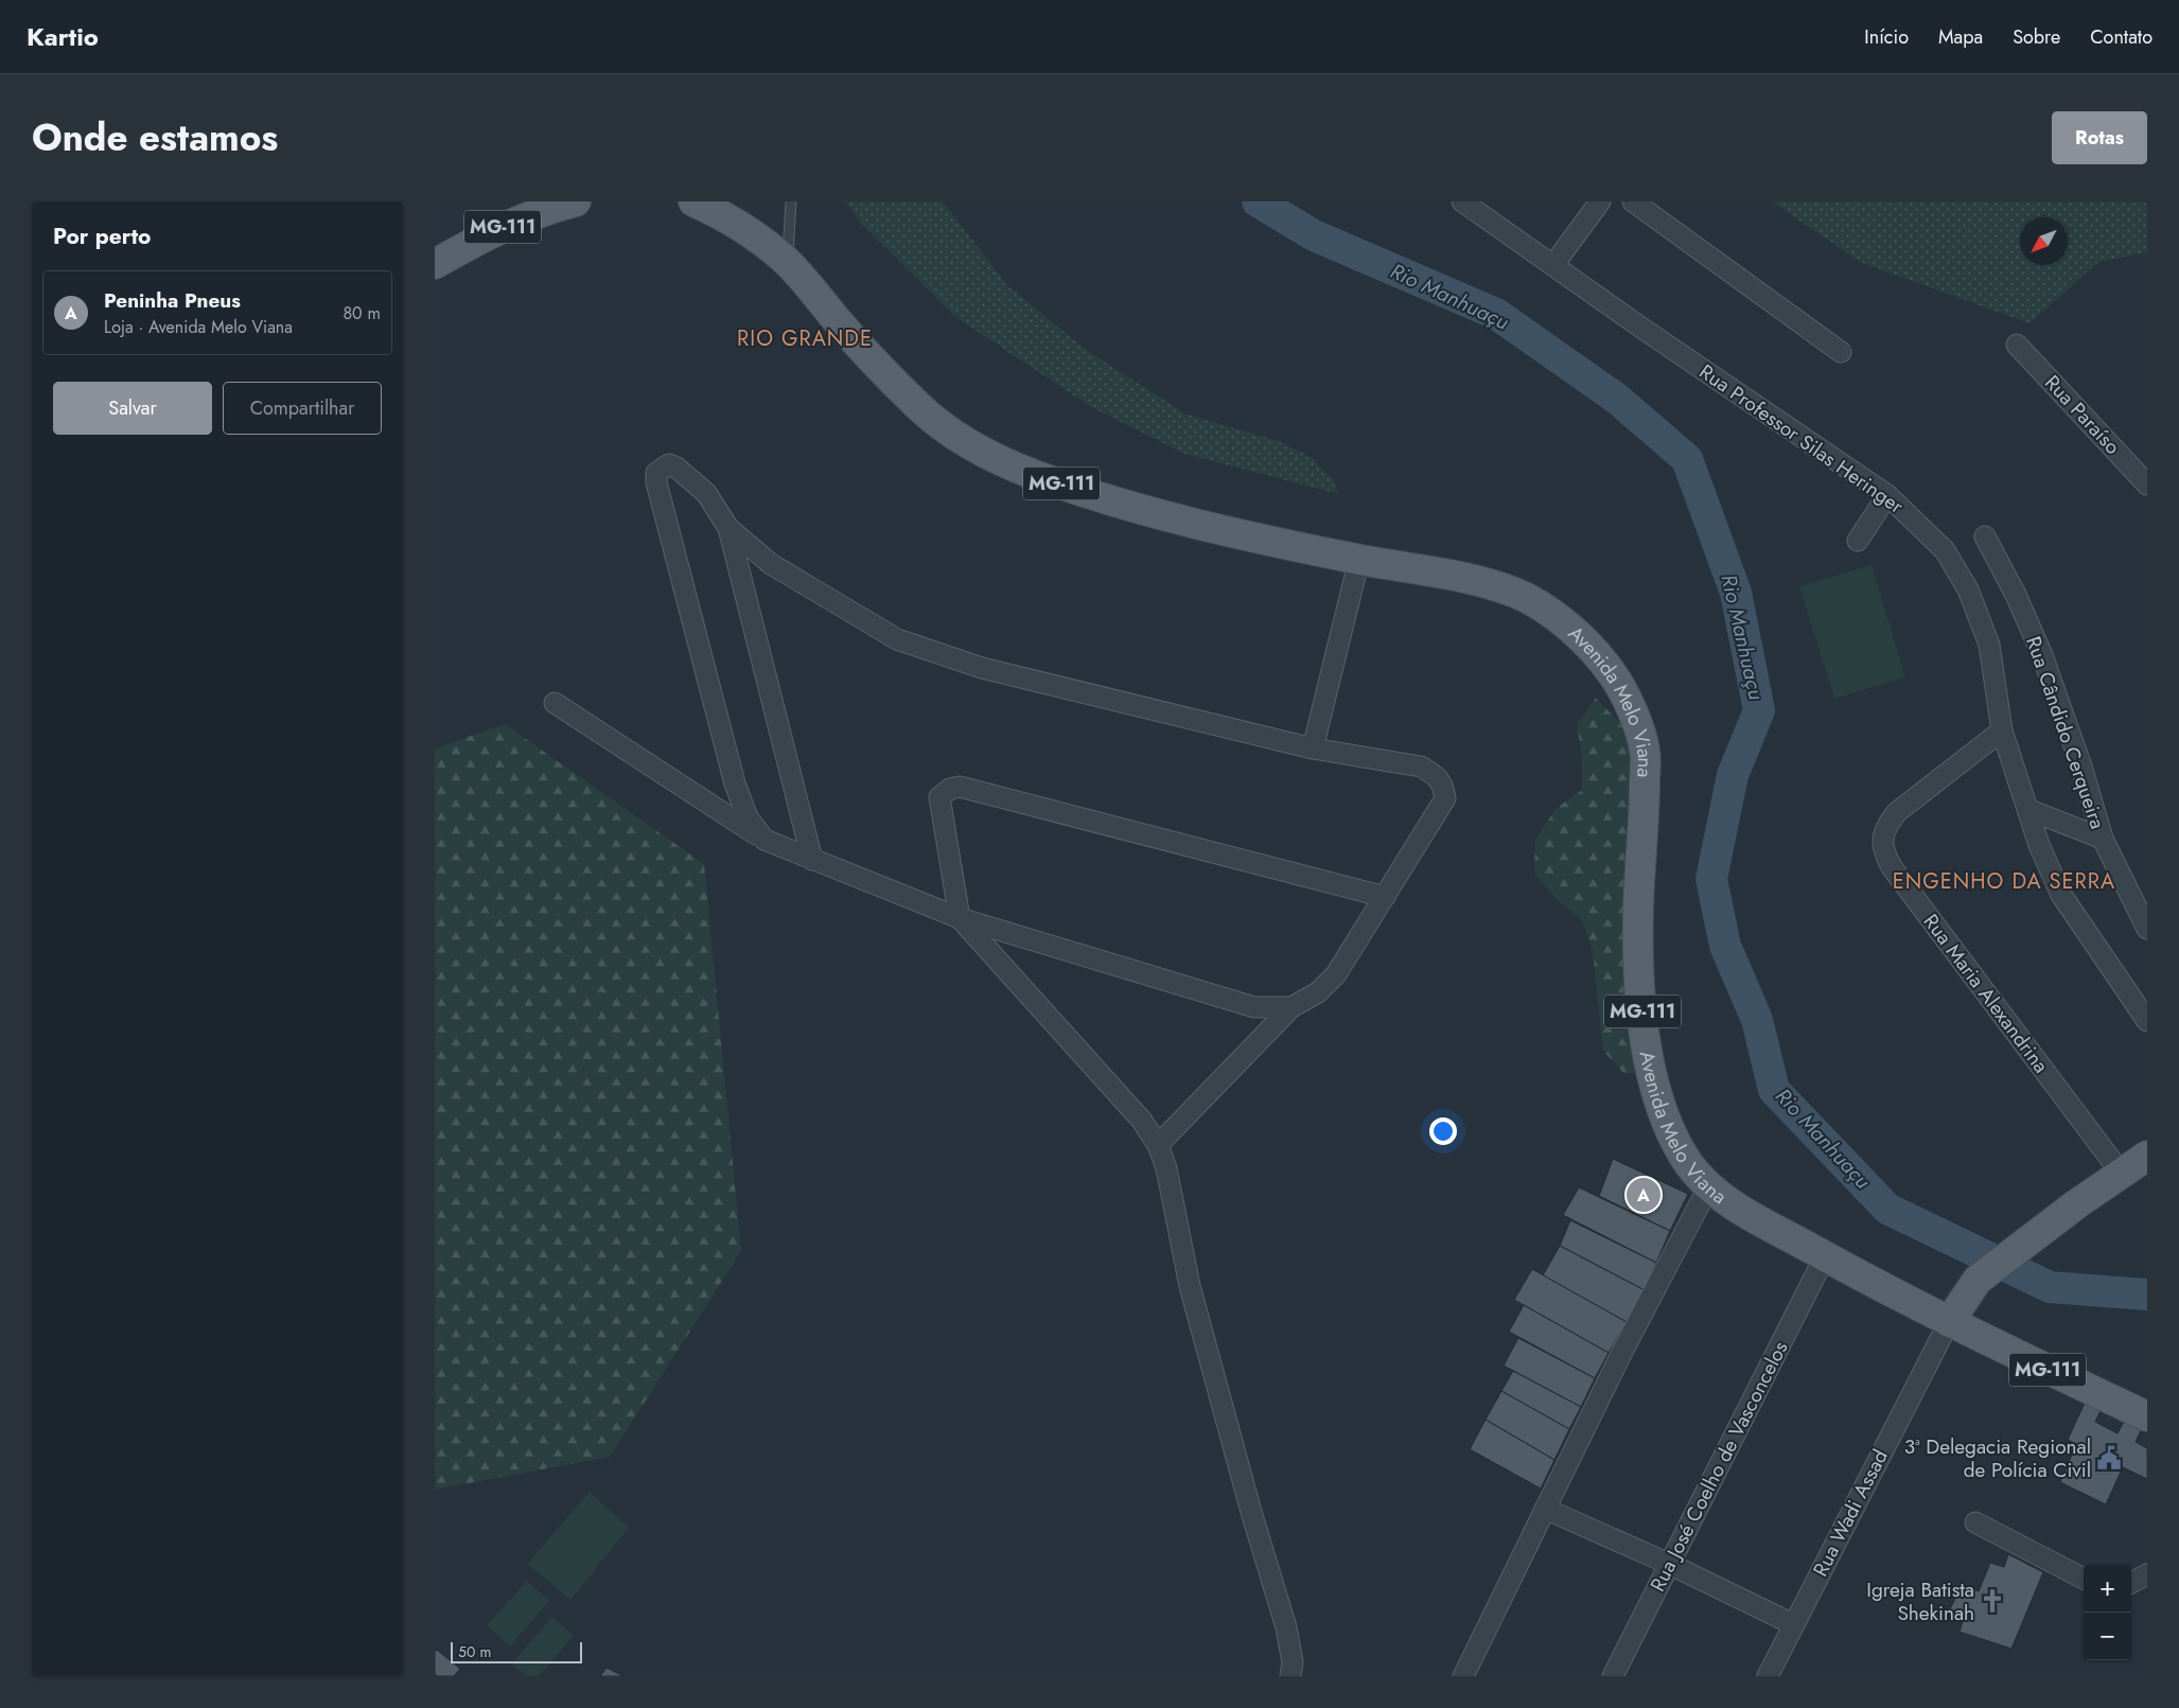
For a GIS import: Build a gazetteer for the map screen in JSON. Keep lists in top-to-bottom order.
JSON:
{
  "streets": {
    "main road": ["MG-111", "Avenida Melo Viana"],
    "street": [
      "Rua Paraíso",
      "Rua Professor Silas Heringer",
      "Rua Cândido Cerqueira",
      "Rua Maria Alexandrina",
      "Rua José Coelho de Vasconcelos",
      "Rua Wadi Assad"
    ]
  },
  "crossings": [
    ["MG-111", "Avenida Melo Viana"],
    ["Rua Professor Silas Heringer", "Rua Maria Alexandrina"],
    ["Avenida Melo Viana", "Rua José Coelho de Vasconcelos"],
    ["Avenida Melo Viana", "Rua Wadi Assad"]
  ],
  "districts": ["RIO GRANDE", "ENGENHO DA SERRA"],
  "water": ["Rio Manhuaçu"],
  "places": {
    "public building": ["3ª Delegacia Regional de Polícia Civil"],
    "church": ["Igreja Batista Shekinah"]
  },
  "scale_bar": "50 m",
  "north": "bottom left",
  "page": {
    "header": "Kartio",
    "nav": [
      "Início",
      "Mapa",
      "Sobre",
      "Contato"
    ],
    "title": "Onde estamos",
    "buttons": [
      "Rotas",
      ["Salvar", "Compartilhar"]
    ],
    "heading": "Por perto",
    "list": [
      {
        "mark": "A",
        "name": "Peninha Pneus",
        "note": "Loja · Avenida Melo Viana",
        "value": "80 m"
      }
    ],
    "pins": "A",
    "map_buttons": ["+", "−"],
    "scale": "50 m"
  }
}
